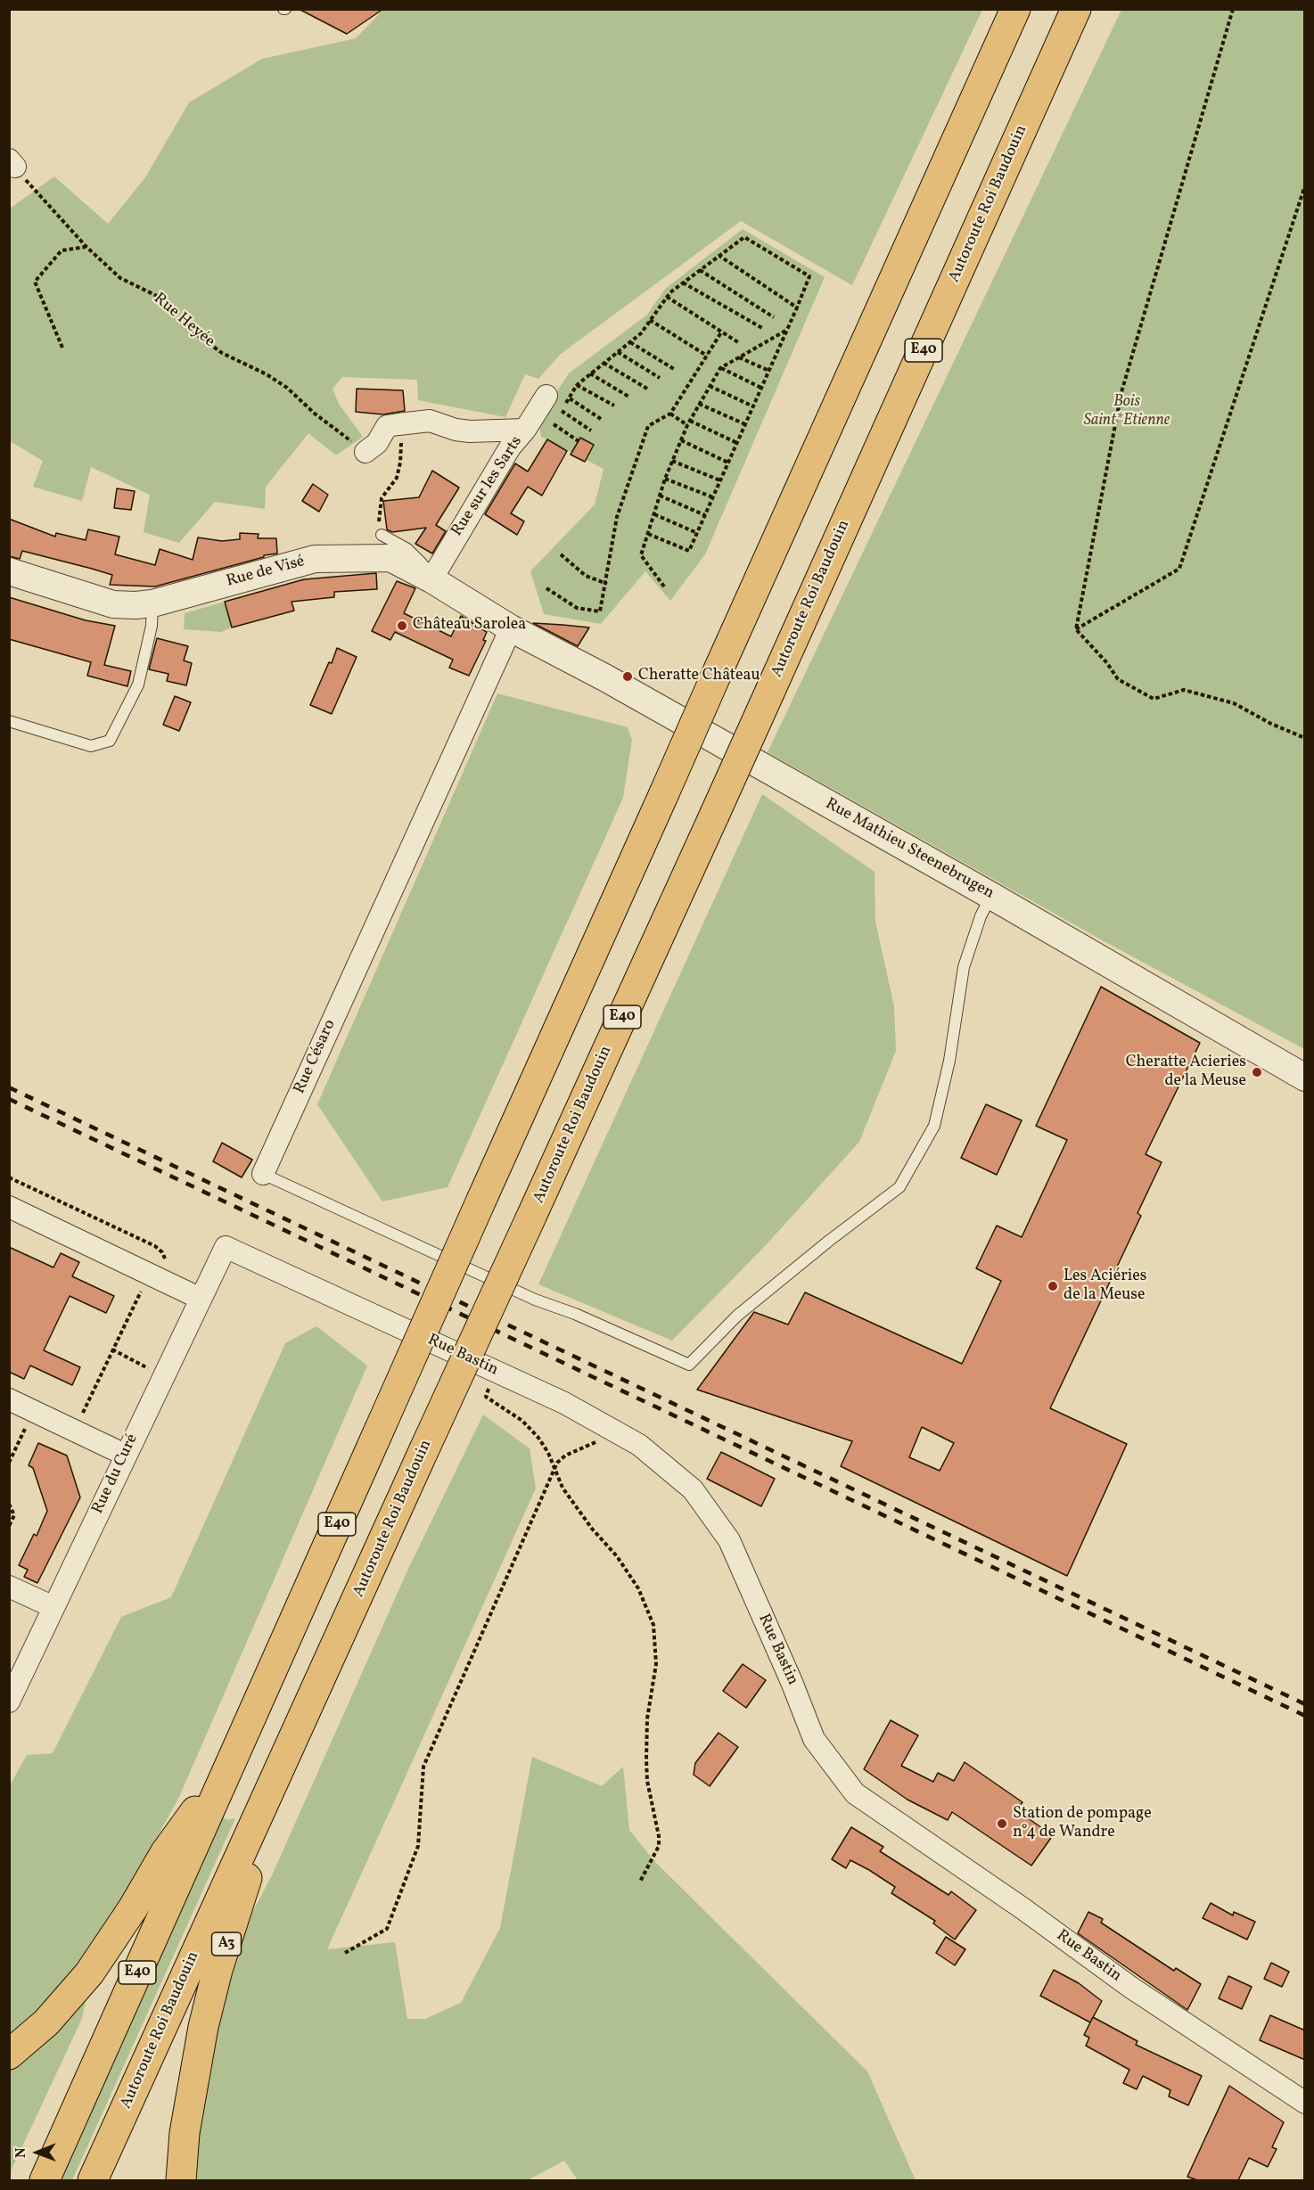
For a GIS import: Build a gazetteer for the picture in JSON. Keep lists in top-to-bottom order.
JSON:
{
  "streets": {
    "highway": ["Autoroute Roi Baudouin", "E40", "A3"],
    "street": [
      "Rue sur les Sarts",
      "Rue de Visé",
      "Rue Mathieu Steenebrugen",
      "Rue Césaro",
      "Rue Bastin",
      "Rue du Curé"
    ],
    "path": ["Rue Heyée"]
  },
  "crossings": [
    ["Autoroute Roi Baudouin", "A3"],
    ["Rue sur les Sarts", "Rue de Visé"],
    ["Rue de Visé", "Rue Mathieu Steenebrugen"],
    ["Rue de Visé", "Rue Césaro"],
    ["Rue Mathieu Steenebrugen", "Rue Césaro"],
    ["Rue Bastin", "Rue du Curé"]
  ],
  "parks": ["Bois Saint*Etienne"],
  "places": [
    "Château Sarolea",
    "Cheratte Château",
    "Cheratte Acieries de la Meuse",
    "Les Aciéries de la Meuse",
    "Station de pompage n°4 de Wandre"
  ],
  "north": "left"
}
